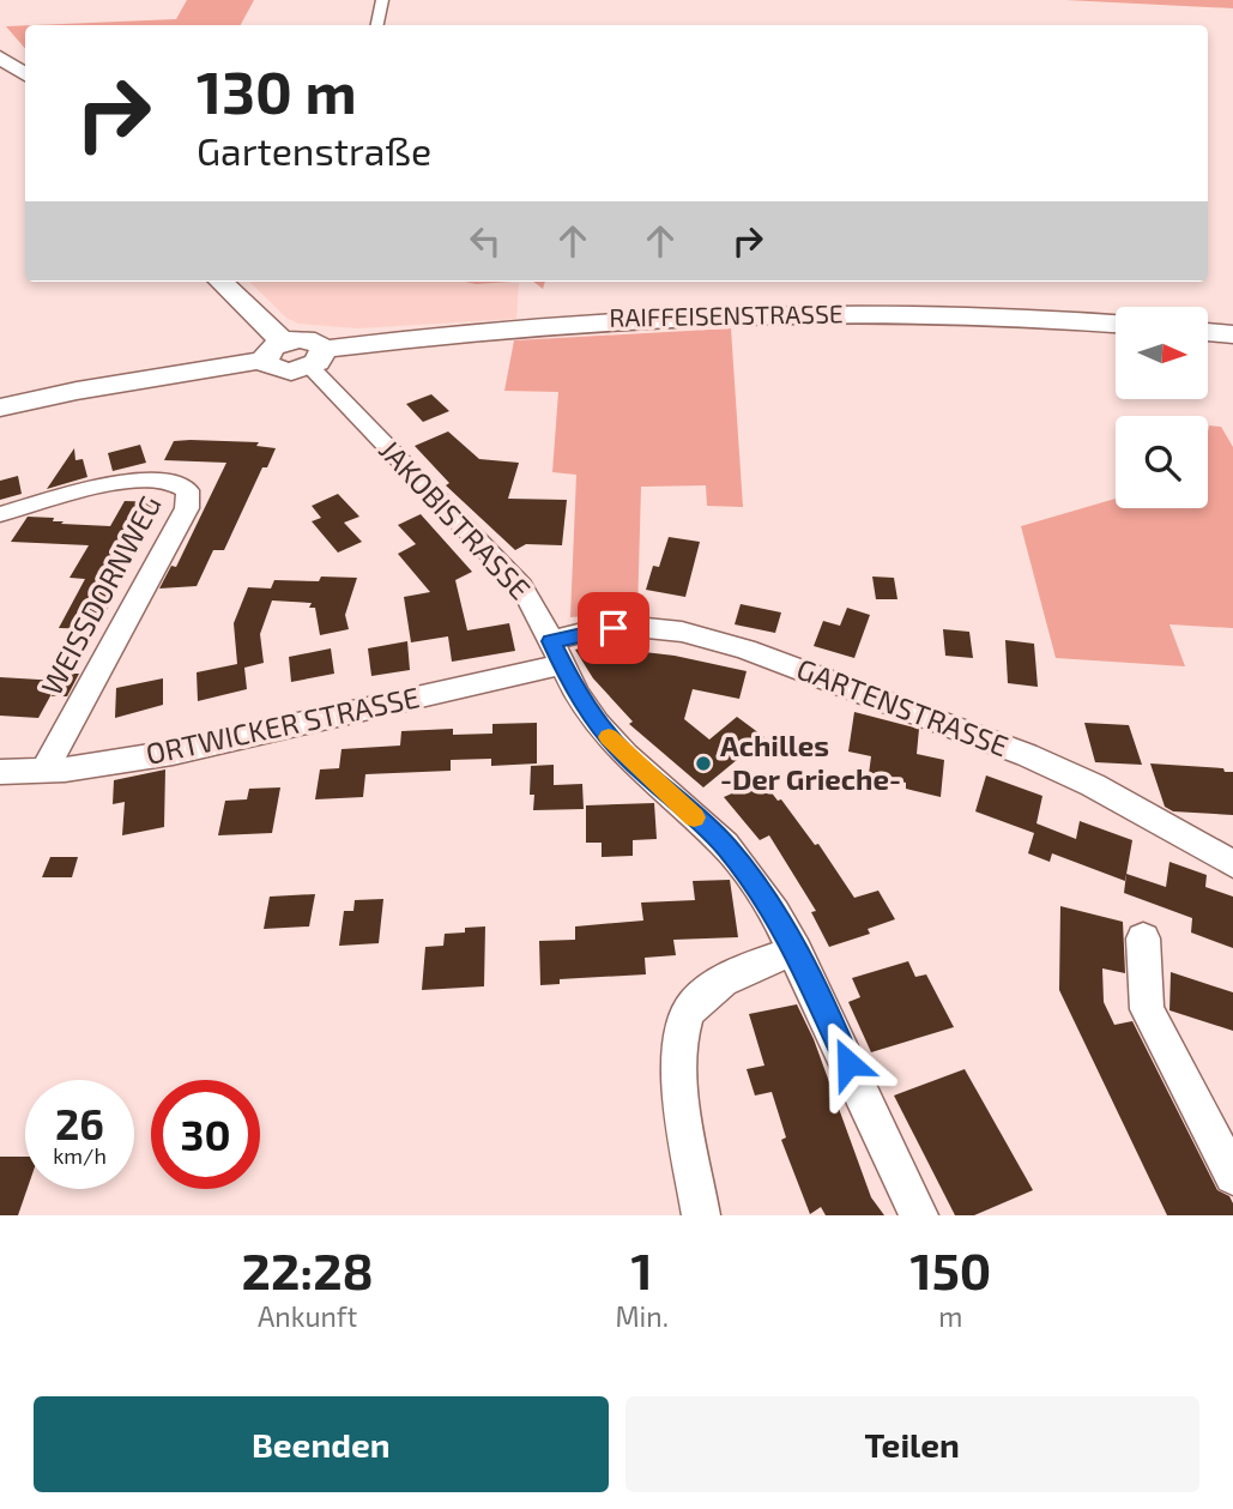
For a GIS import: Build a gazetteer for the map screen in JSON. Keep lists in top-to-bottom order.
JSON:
{
  "streets": {
    "street": [
      "RAIFFEISENSTRASSE",
      "JAKOBISTRASSE",
      "WEISSDORNWEG",
      "GARTENSTRASSE",
      "ORTWICKER STRASSE"
    ]
  },
  "crossings": [
    ["RAIFFEISENSTRASSE", "JAKOBISTRASSE"],
    ["JAKOBISTRASSE", "GARTENSTRASSE"],
    ["JAKOBISTRASSE", "ORTWICKER STRASSE"],
    ["WEISSDORNWEG", "ORTWICKER STRASSE"],
    ["GARTENSTRASSE", "ORTWICKER STRASSE"]
  ],
  "places": ["Achilles -Der Grieche-"],
  "north": "right",
  "page": {
    "turn": ["130 m", "Gartenstraße"],
    "speed": "26 km/h",
    "limit": "30",
    "eta": [
      "22:28",
      "Ankunft",
      "1",
      "Min.",
      "150",
      "m"
    ],
    "buttons": ["Beenden", "Teilen"]
  }
}
